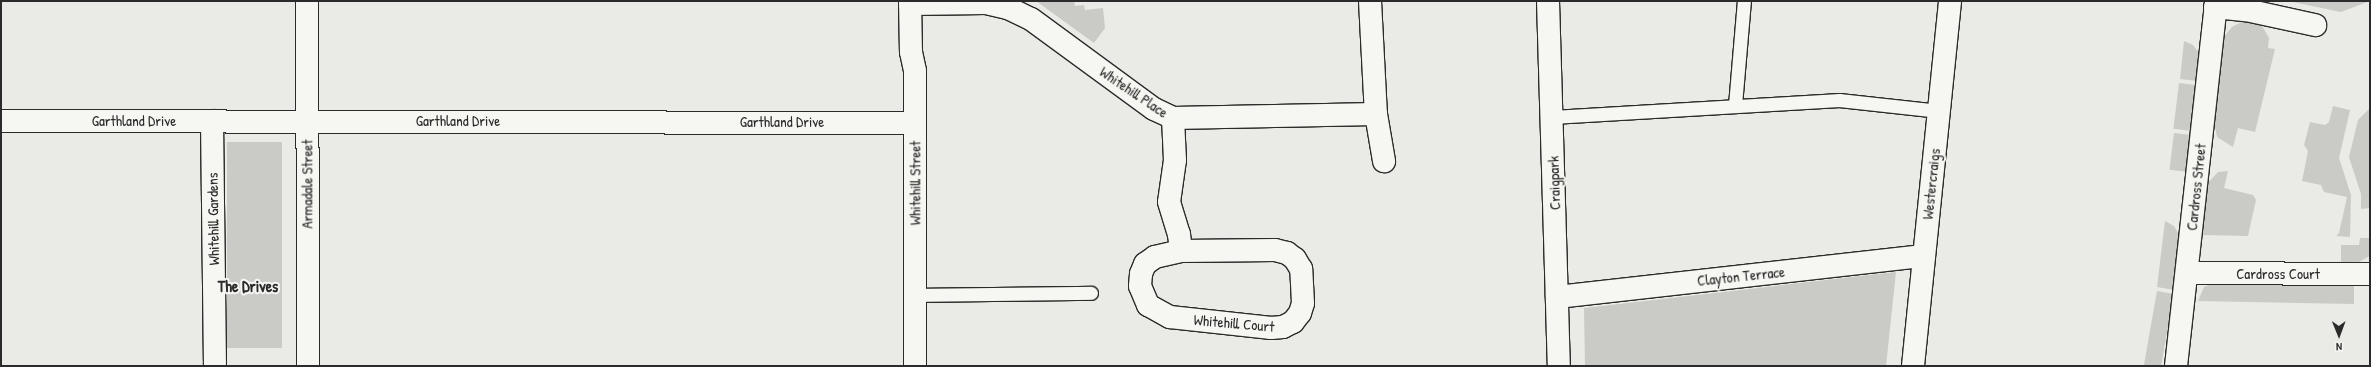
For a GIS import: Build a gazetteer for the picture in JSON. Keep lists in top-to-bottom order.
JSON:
{
  "streets": {
    "street": [
      "Whitehill Place",
      "Garthland Drive",
      "Whitehill Street",
      "Craigpark",
      "Armadale Street",
      "Westercraigs",
      "Cardross Street",
      "Whitehill Gardens",
      "Cardross Court",
      "Clayton Terrace",
      "Whitehill Court"
    ]
  },
  "crossings": [
    ["Whitehill Place", "Whitehill Street"],
    ["Garthland Drive", "Whitehill Street"],
    ["Garthland Drive", "Armadale Street"],
    ["Garthland Drive", "Whitehill Gardens"],
    ["Craigpark", "Clayton Terrace"],
    ["Westercraigs", "Clayton Terrace"],
    ["Cardross Street", "Cardross Court"]
  ],
  "districts": ["The Drives"],
  "north": "bottom"
}
